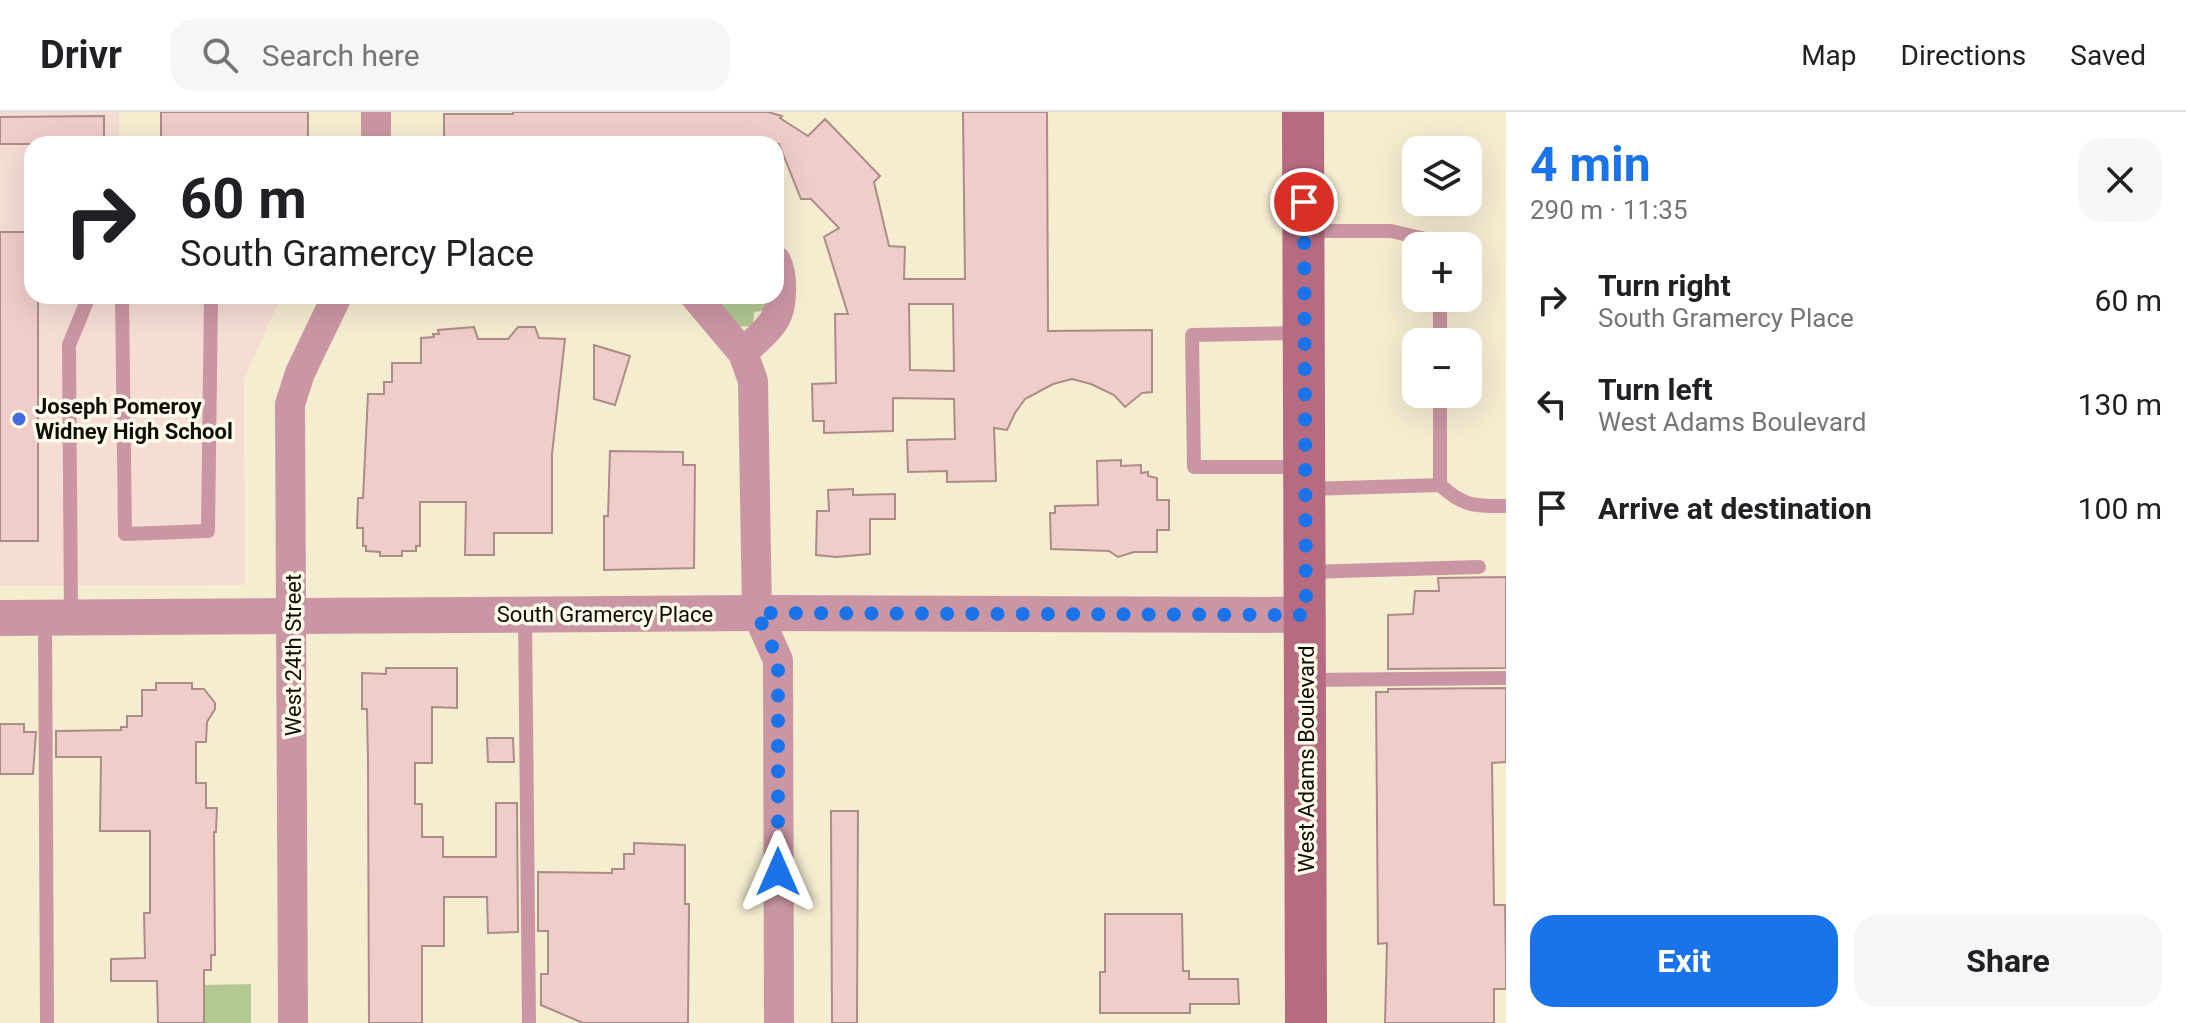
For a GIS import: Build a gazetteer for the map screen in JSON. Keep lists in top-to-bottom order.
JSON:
{
  "streets": {
    "main road": ["West Adams Boulevard"],
    "street": ["South Gramercy Place", "West 24th Street"]
  },
  "crossings": [
    ["South Gramercy Place", "West 24th Street"],
    ["South Gramercy Place", "West Adams Boulevard"]
  ],
  "places": ["Joseph Pomeroy Widney High School"],
  "page": {
    "header": "Drivr",
    "search": "Search here",
    "nav": ["Map", "Directions", "Saved"],
    "heading": ["4 min", "290 m · 11:35"],
    "map_buttons": ["+", "−"],
    "turn": ["60 m", "South Gramercy Place"],
    "list": [
      {
        "name": "Turn right",
        "note": "South Gramercy Place",
        "value": "60 m"
      },
      {
        "name": "Turn left",
        "note": "West Adams Boulevard",
        "value": "130 m"
      },
      {
        "name": "Arrive at destination",
        "value": "100 m"
      }
    ],
    "buttons": ["Exit", "Share"]
  }
}
